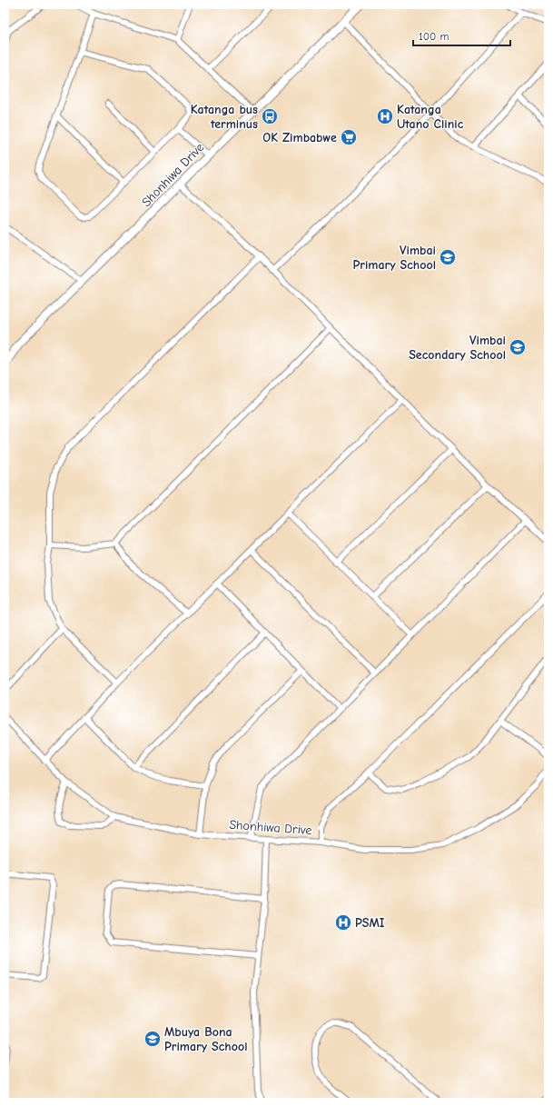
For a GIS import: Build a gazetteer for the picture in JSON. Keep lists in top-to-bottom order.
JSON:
{
  "streets": {
    "street": ["Shonhiwa Drive"]
  },
  "places": {
    "bus stop": ["Katanga bus terminus"],
    "hospital": ["Katanga Utano Clinic", "PSMI"],
    "supermarket": ["OK Zimbabwe"],
    "school or university": ["Vimbai Primary School", "Vimbai Secondary School", "Mbuya Bona Primary School"]
  },
  "scale_bar": "100 m"
}
